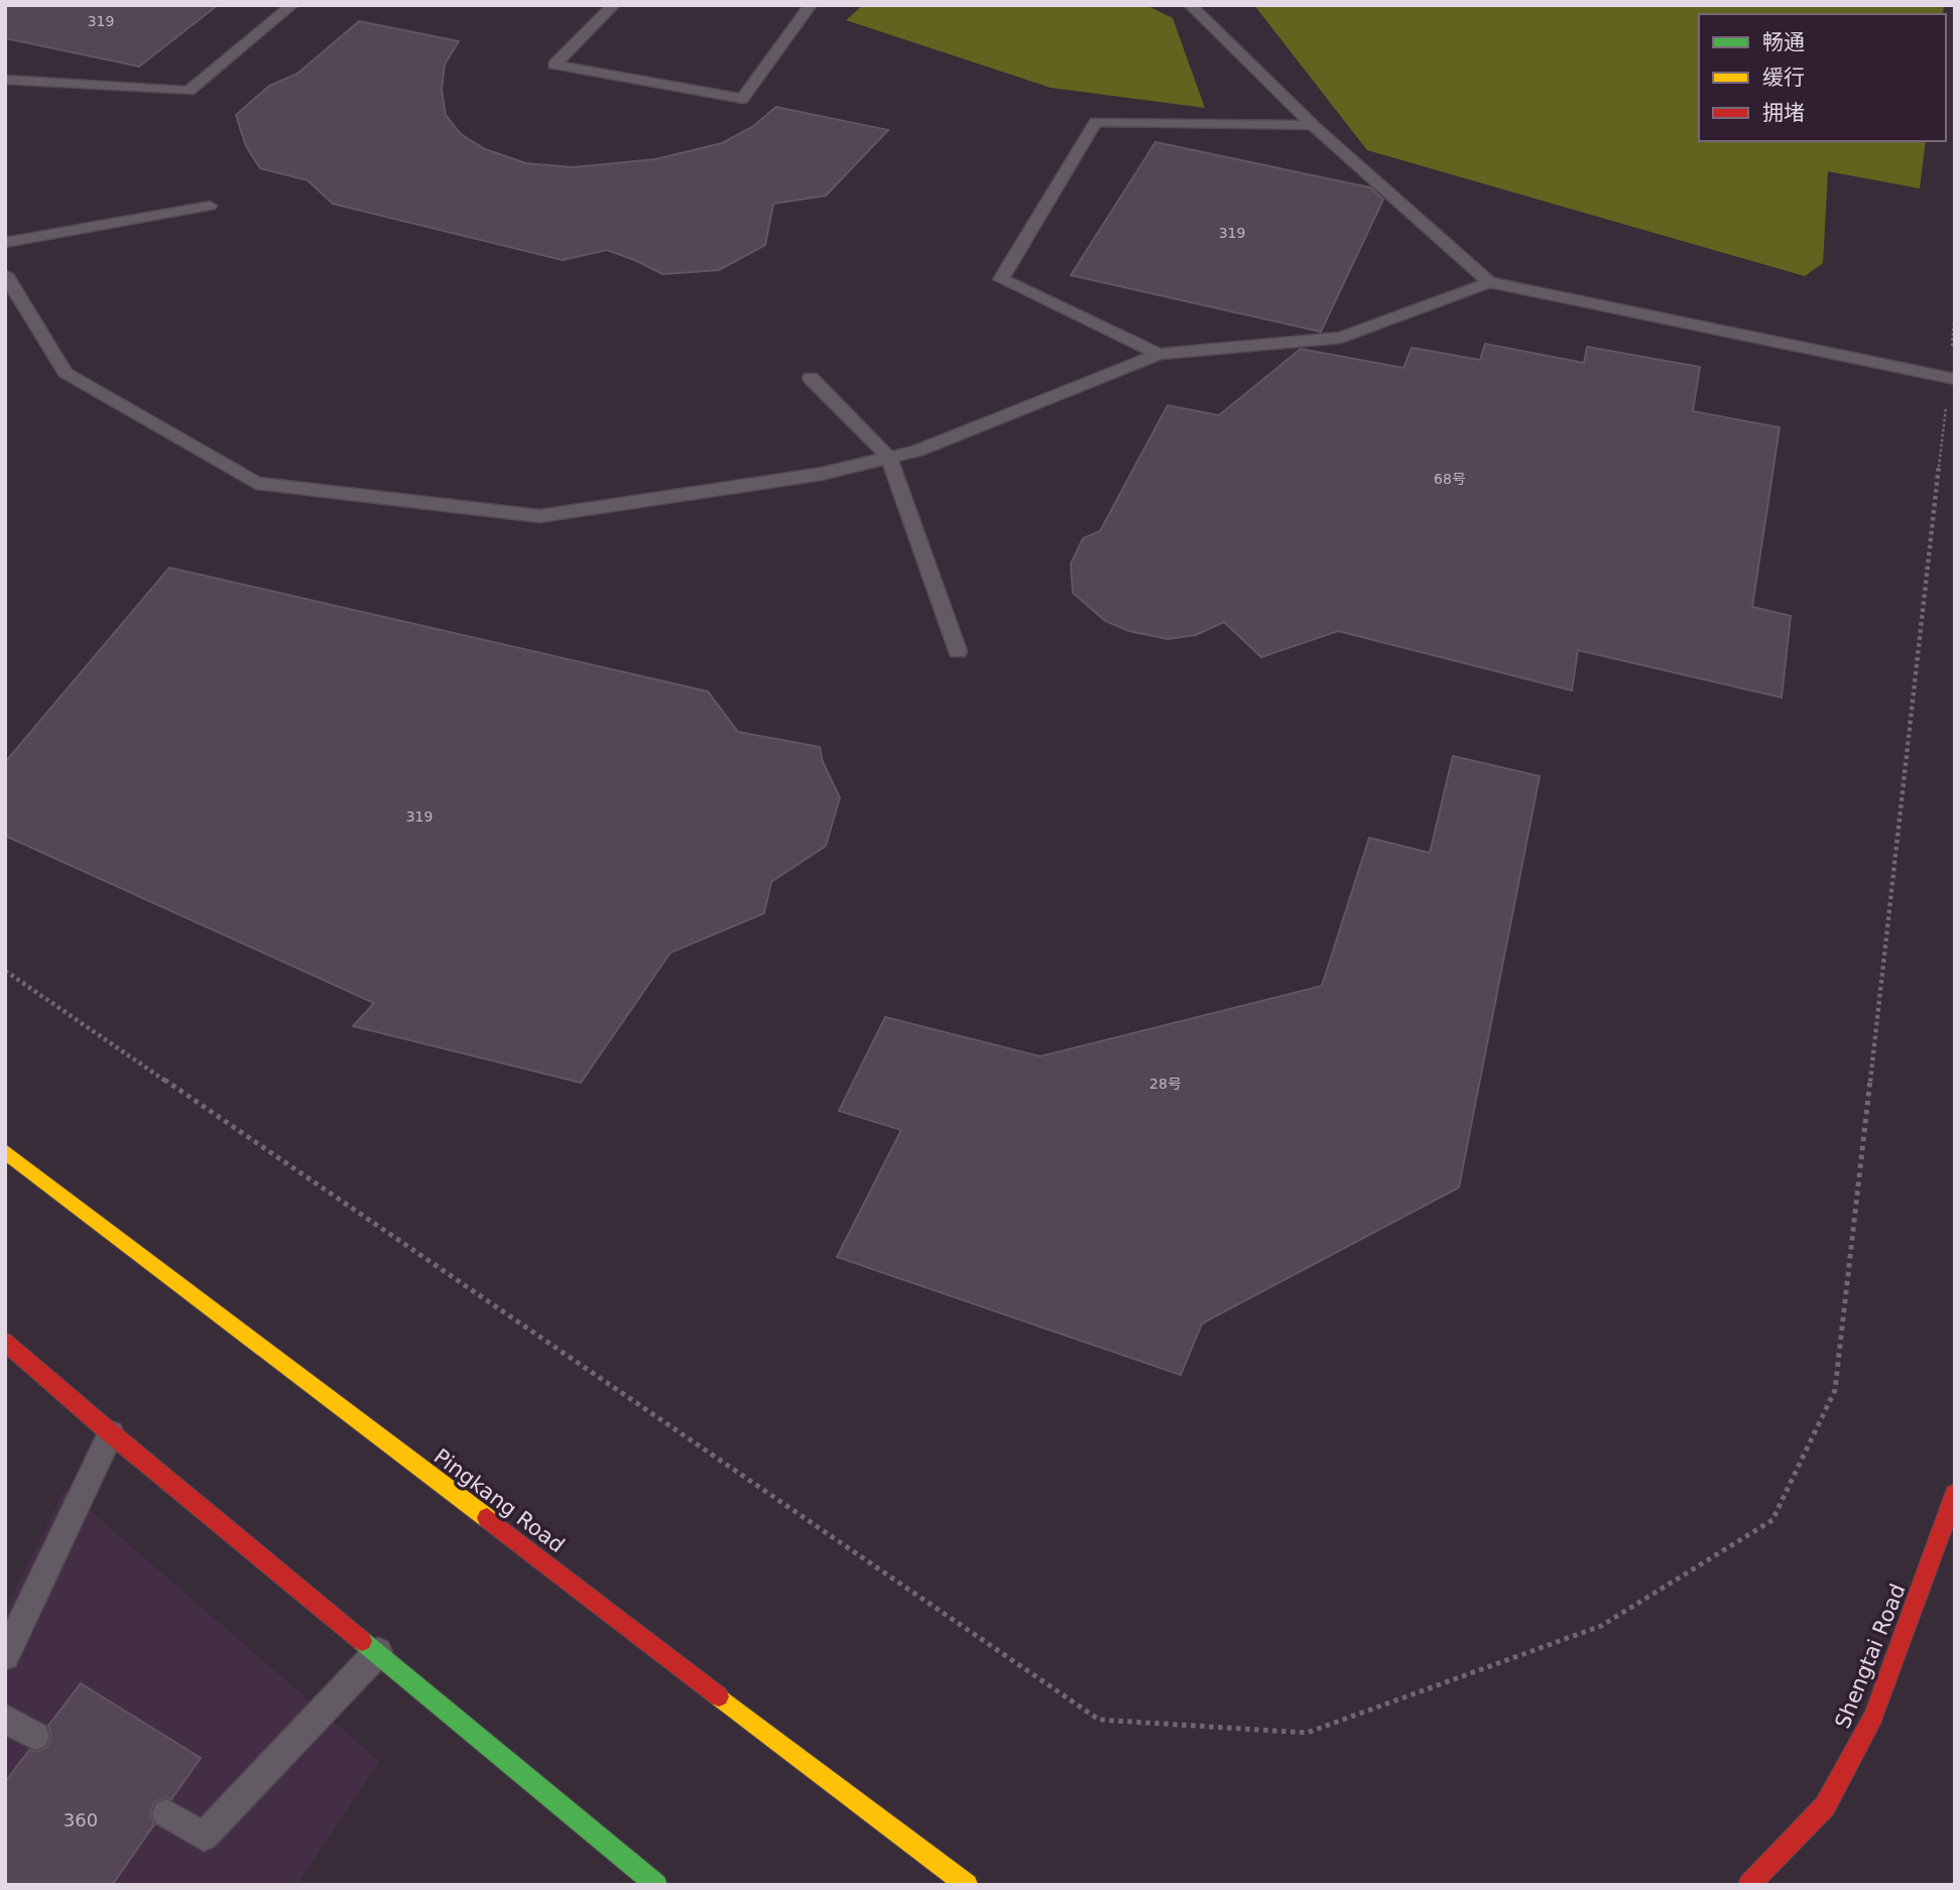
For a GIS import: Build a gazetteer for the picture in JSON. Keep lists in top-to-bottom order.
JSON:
{
  "streets": {
    "main road": ["Pingkang Road", "Shengtai Road"]
  },
  "house_numbers": [
    "319",
    "319",
    "68号",
    "319",
    "28号",
    "360"
  ],
  "legend": ["畅通", "缓行", "拥堵"]
}
